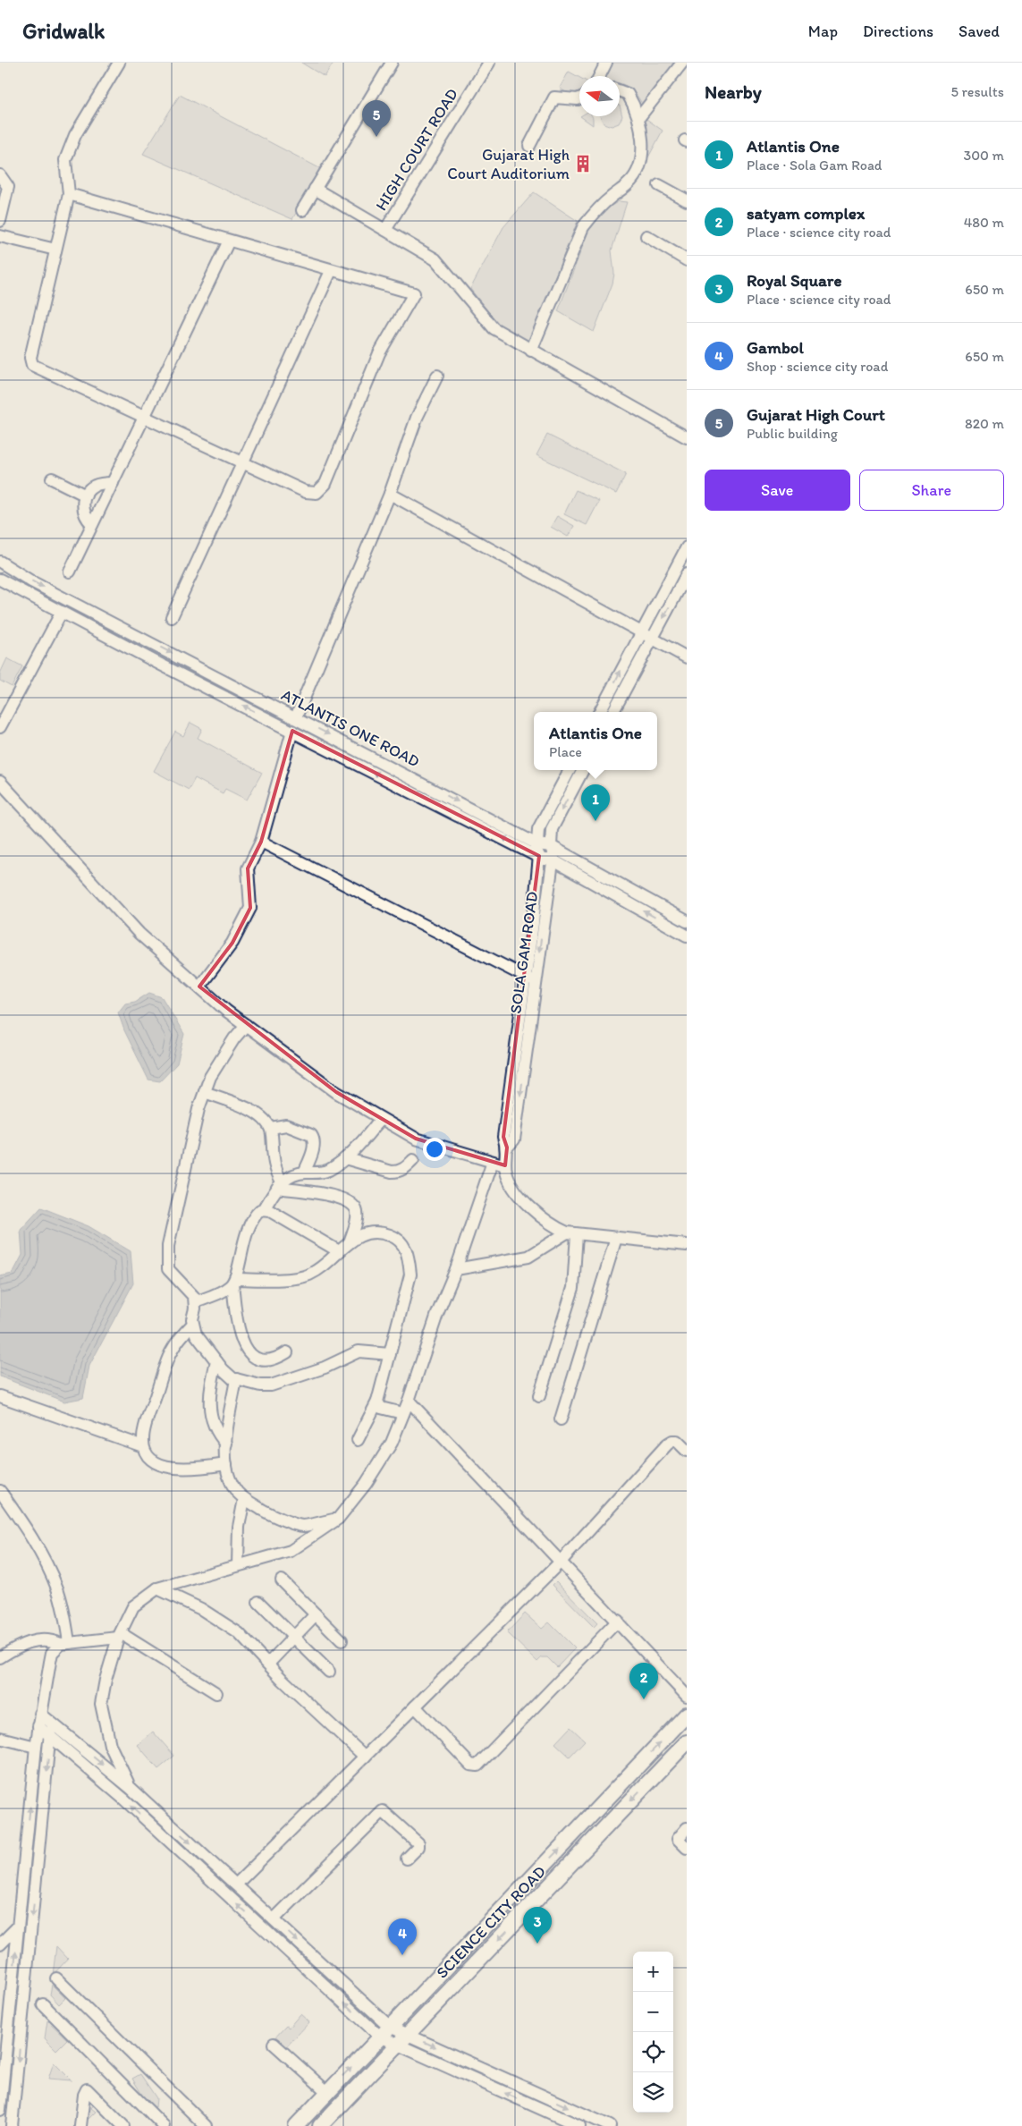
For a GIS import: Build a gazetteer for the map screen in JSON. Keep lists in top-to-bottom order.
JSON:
{
  "streets": {
    "main road": ["SCIENCE CITY ROAD"],
    "street": ["HIGH COURT ROAD", "ATLANTIS ONE ROAD", "SOLA GAM ROAD"]
  },
  "crossings": [
    ["ATLANTIS ONE ROAD", "SOLA GAM ROAD"]
  ],
  "places": {
    "building": ["Gujarat High Court Auditorium"]
  },
  "north": "left",
  "page": {
    "header": "Gridwalk",
    "nav": ["Map", "Directions", "Saved"],
    "heading": ["Nearby", "5 results"],
    "pins": [
      "5",
      "1",
      "2",
      "3",
      "4"
    ],
    "list": [
      {
        "mark": "1",
        "name": "Atlantis One",
        "note": "Place · Sola Gam Road",
        "value": "300 m"
      },
      {
        "mark": "2",
        "name": "satyam complex",
        "note": "Place · science city road",
        "value": "480 m"
      },
      {
        "mark": "3",
        "name": "Royal Square",
        "note": "Place · science city road",
        "value": "650 m"
      },
      {
        "mark": "4",
        "name": "Gambol",
        "note": "Shop · science city road",
        "value": "650 m"
      },
      {
        "mark": "5",
        "name": "Gujarat High Court",
        "note": "Public building",
        "value": "820 m"
      }
    ],
    "buttons": ["Save", "Share"],
    "popup": ["Atlantis One", "Place"],
    "map_buttons": ["+", "−"]
  }
}
